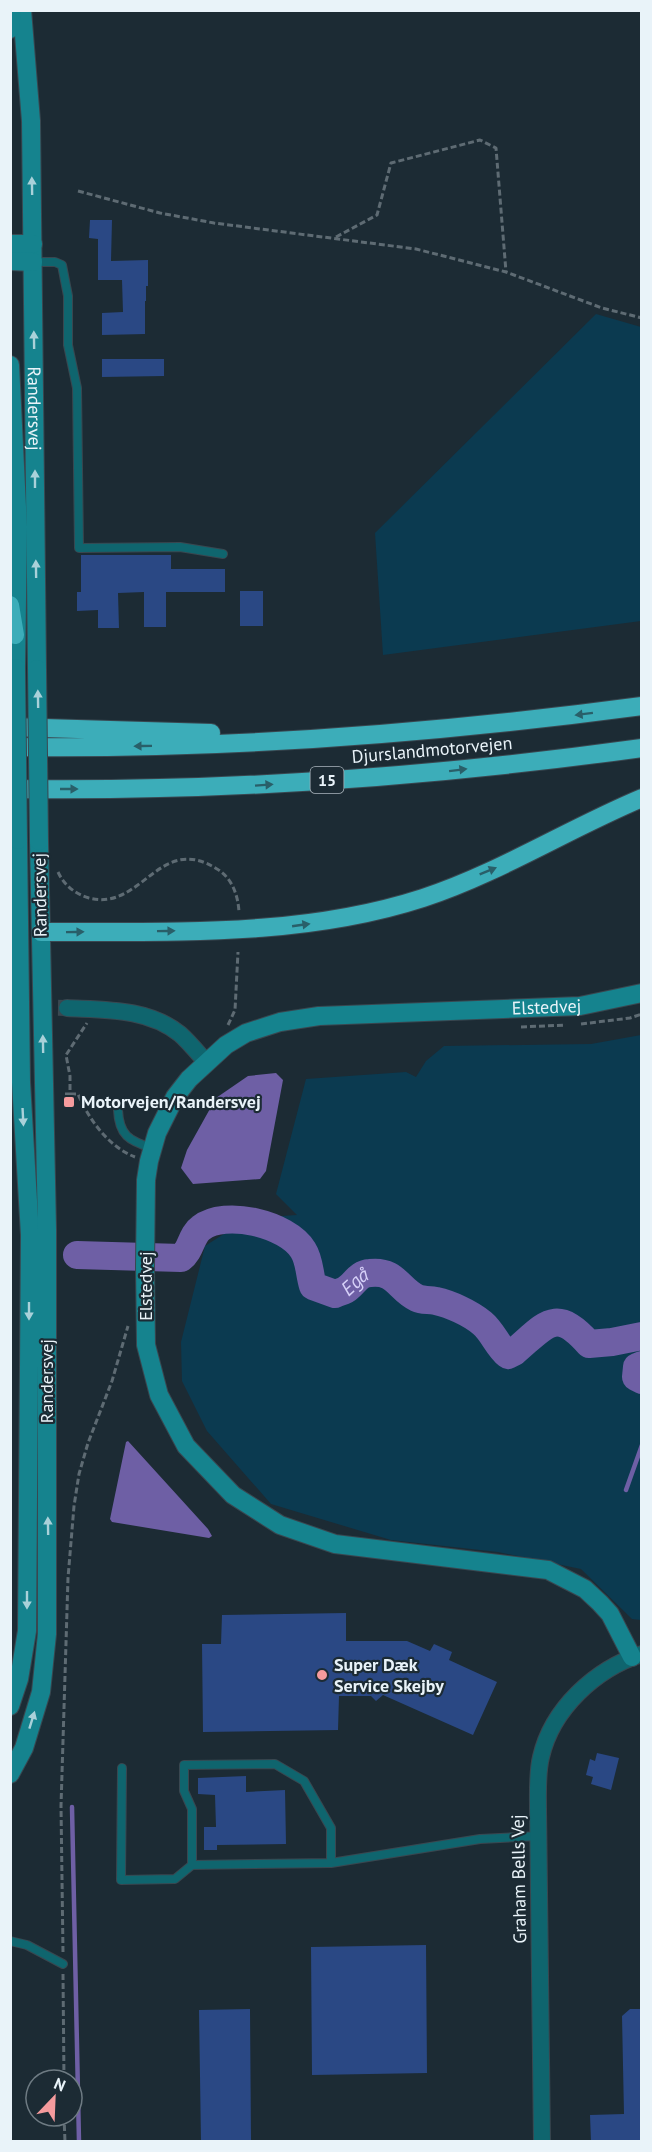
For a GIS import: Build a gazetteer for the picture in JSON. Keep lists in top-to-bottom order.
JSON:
{
  "streets": {
    "highway": ["Djurslandmotorvejen", "15"],
    "main road": ["Randersvej", "Elstedvej"],
    "street": ["Graham Bells Vej"]
  },
  "crossings": [
    ["Elstedvej", "Graham Bells Vej"]
  ],
  "water": ["Egå"],
  "places": {
    "transit": ["Motorvejen/Randersvej"],
    "other": ["Super Dæk Service Skejby"]
  },
  "north": "top right"
}
